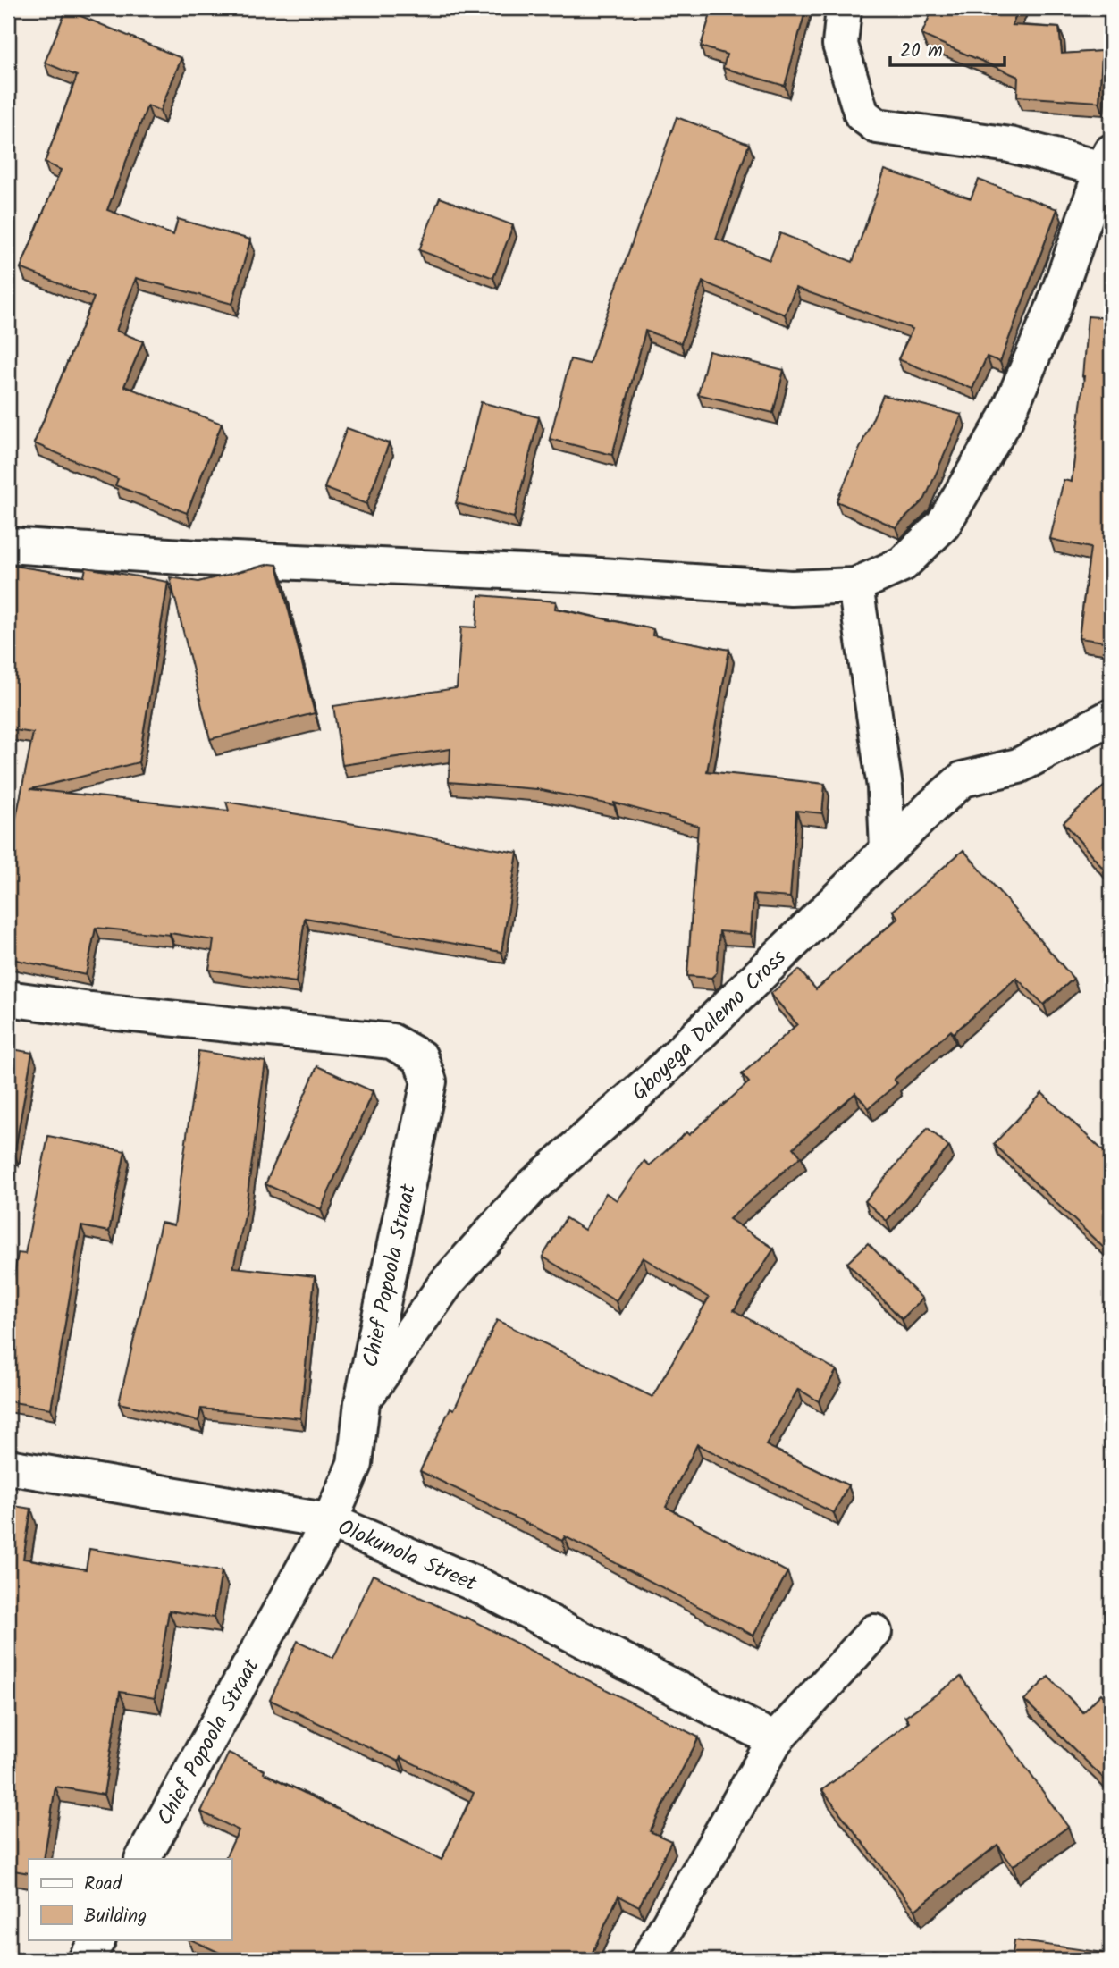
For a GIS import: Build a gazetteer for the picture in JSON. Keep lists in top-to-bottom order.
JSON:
{
  "streets": {
    "street": ["Gboyega Dalemo Cross", "Chief Popoola Straat", "Olokunola Street"]
  },
  "crossings": [
    ["Gboyega Dalemo Cross", "Chief Popoola Straat"],
    ["Chief Popoola Straat", "Olokunola Street"]
  ],
  "legend": ["Road", "Building"],
  "scale_bar": "20 m"
}
